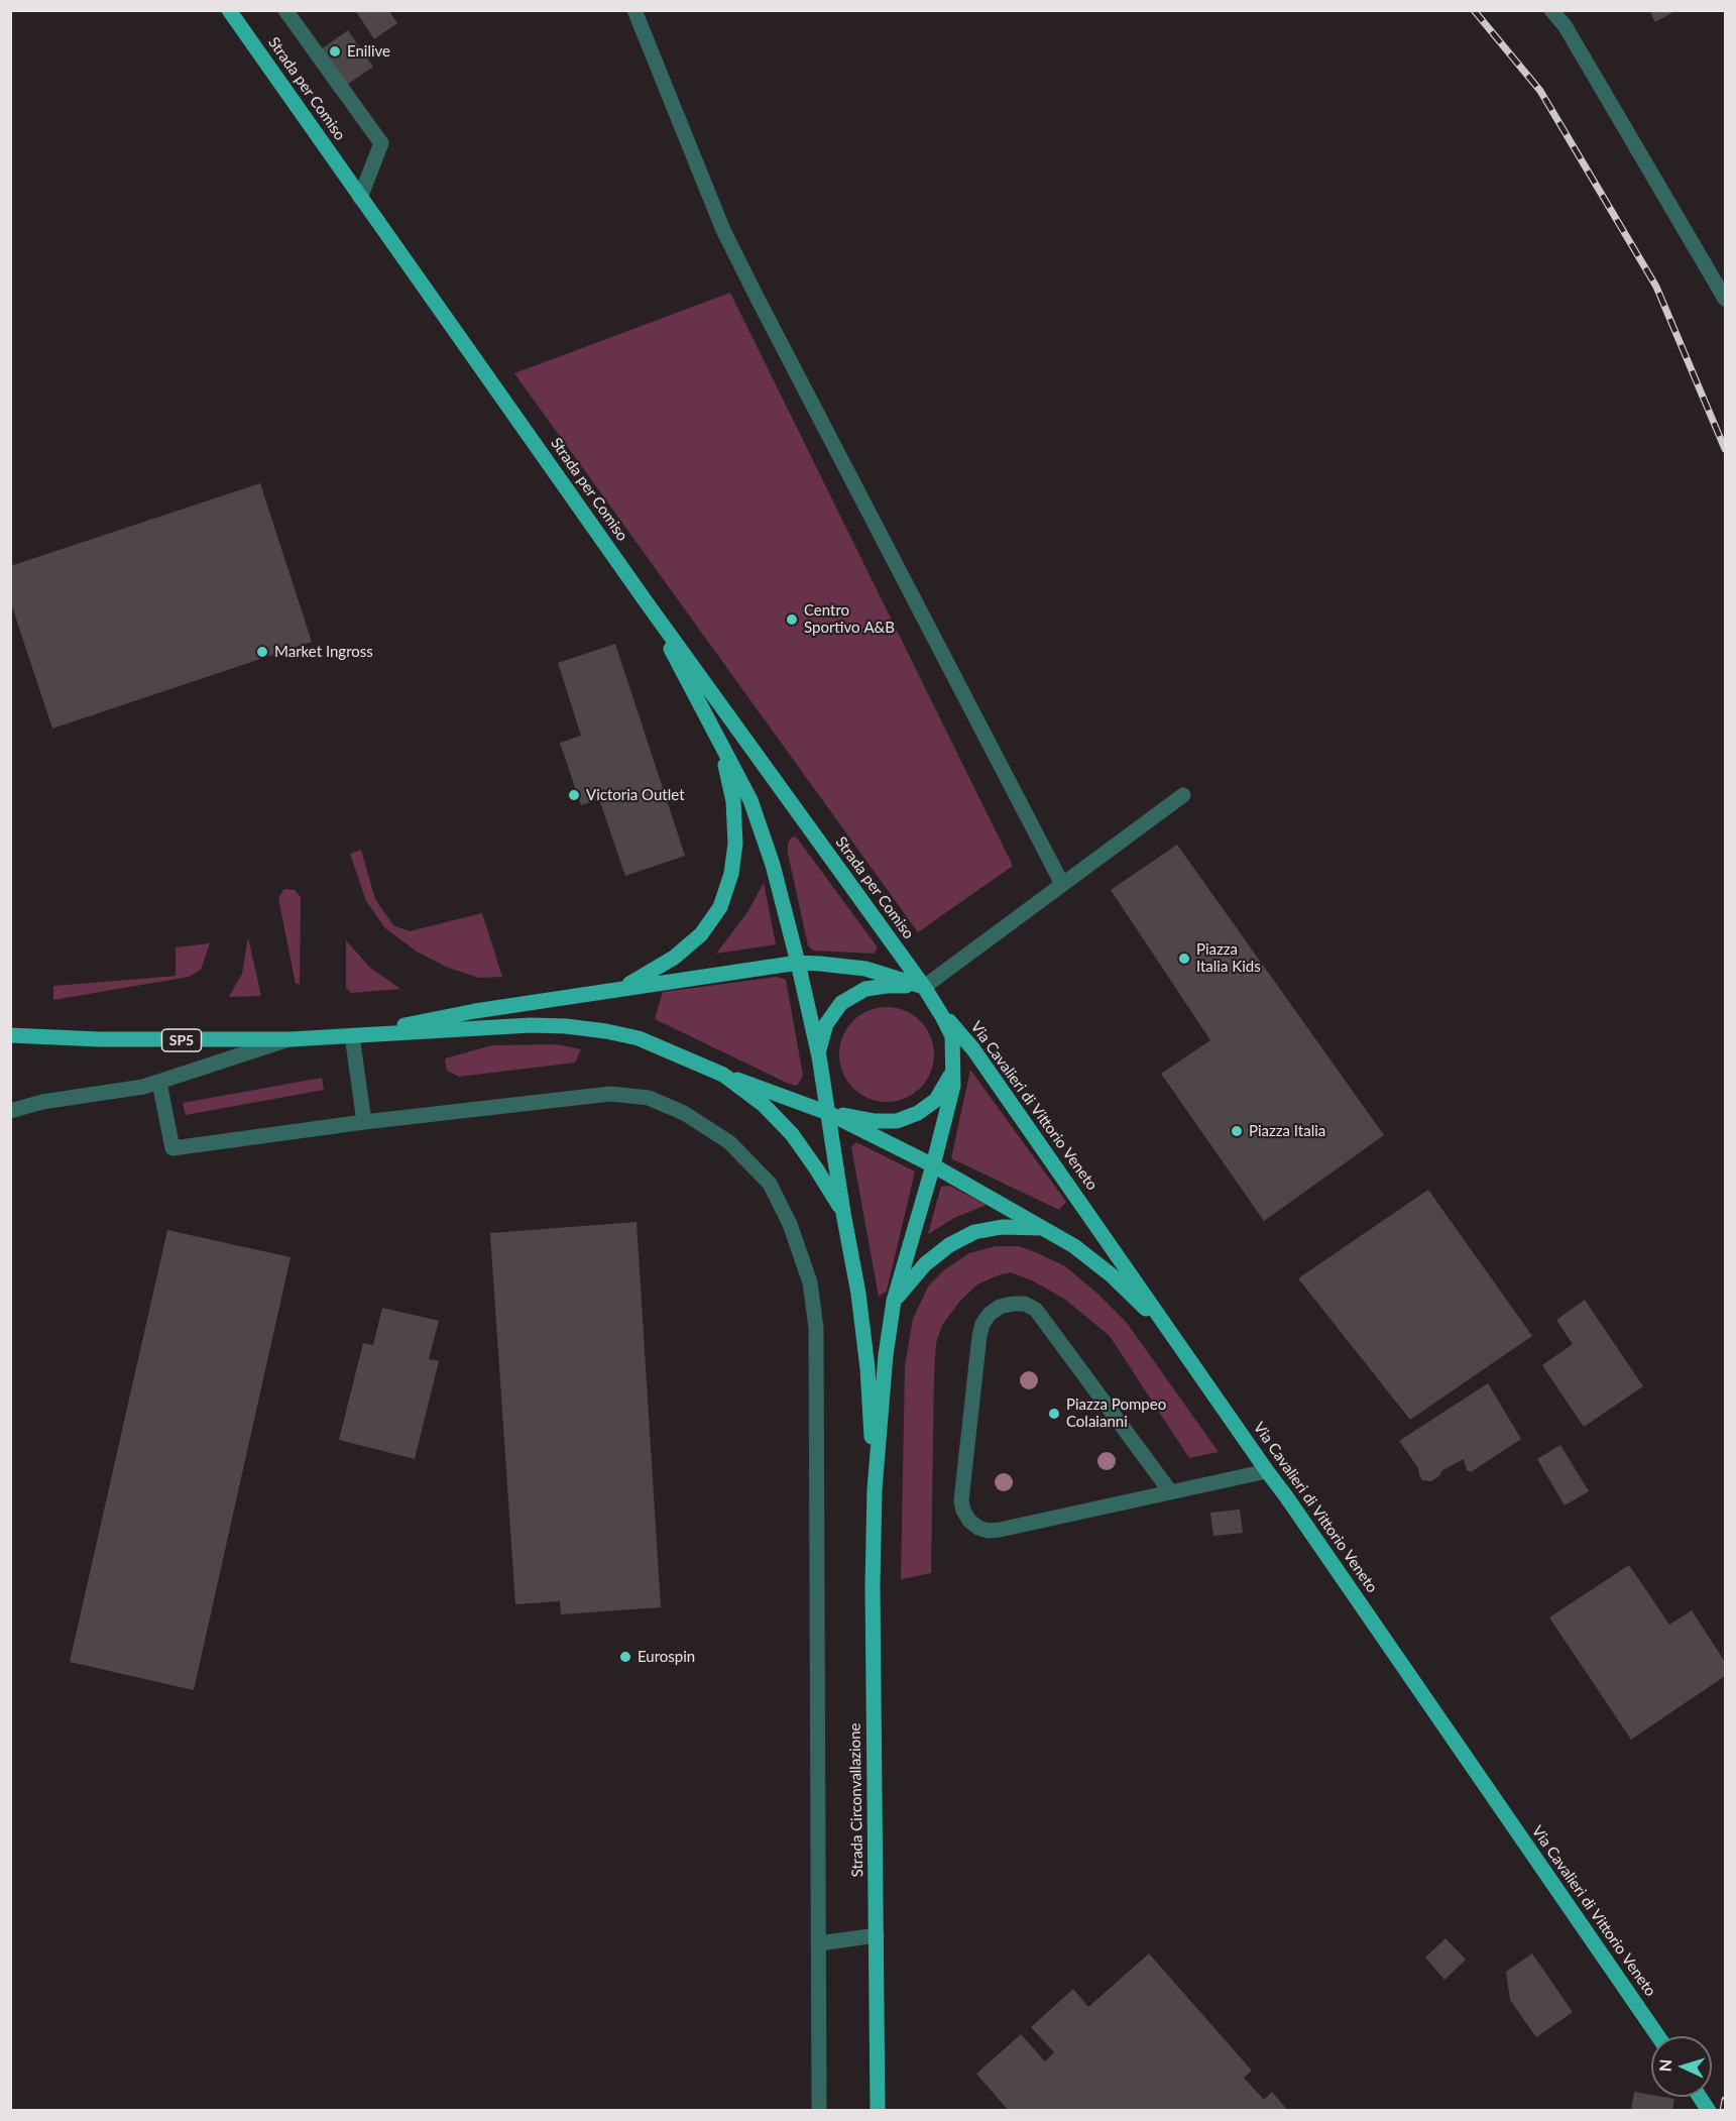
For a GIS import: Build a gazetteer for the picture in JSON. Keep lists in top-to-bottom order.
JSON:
{
  "streets": {
    "main road": [
      "Strada per Comiso",
      "SP5",
      "Via Cavalieri di Vittorio Veneto",
      "Strada Circonvallazione"
    ]
  },
  "crossings": [
    ["Strada per Comiso", "Via Cavalieri di Vittorio Veneto"]
  ],
  "places": [
    "Enilive",
    "Centro Sportivo A&B",
    "Market Ingross",
    "Victoria Outlet",
    "Piazza Italia Kids",
    "Piazza Italia",
    "Piazza Pompeo Colaianni",
    "Eurospin"
  ],
  "north": "left"
}
